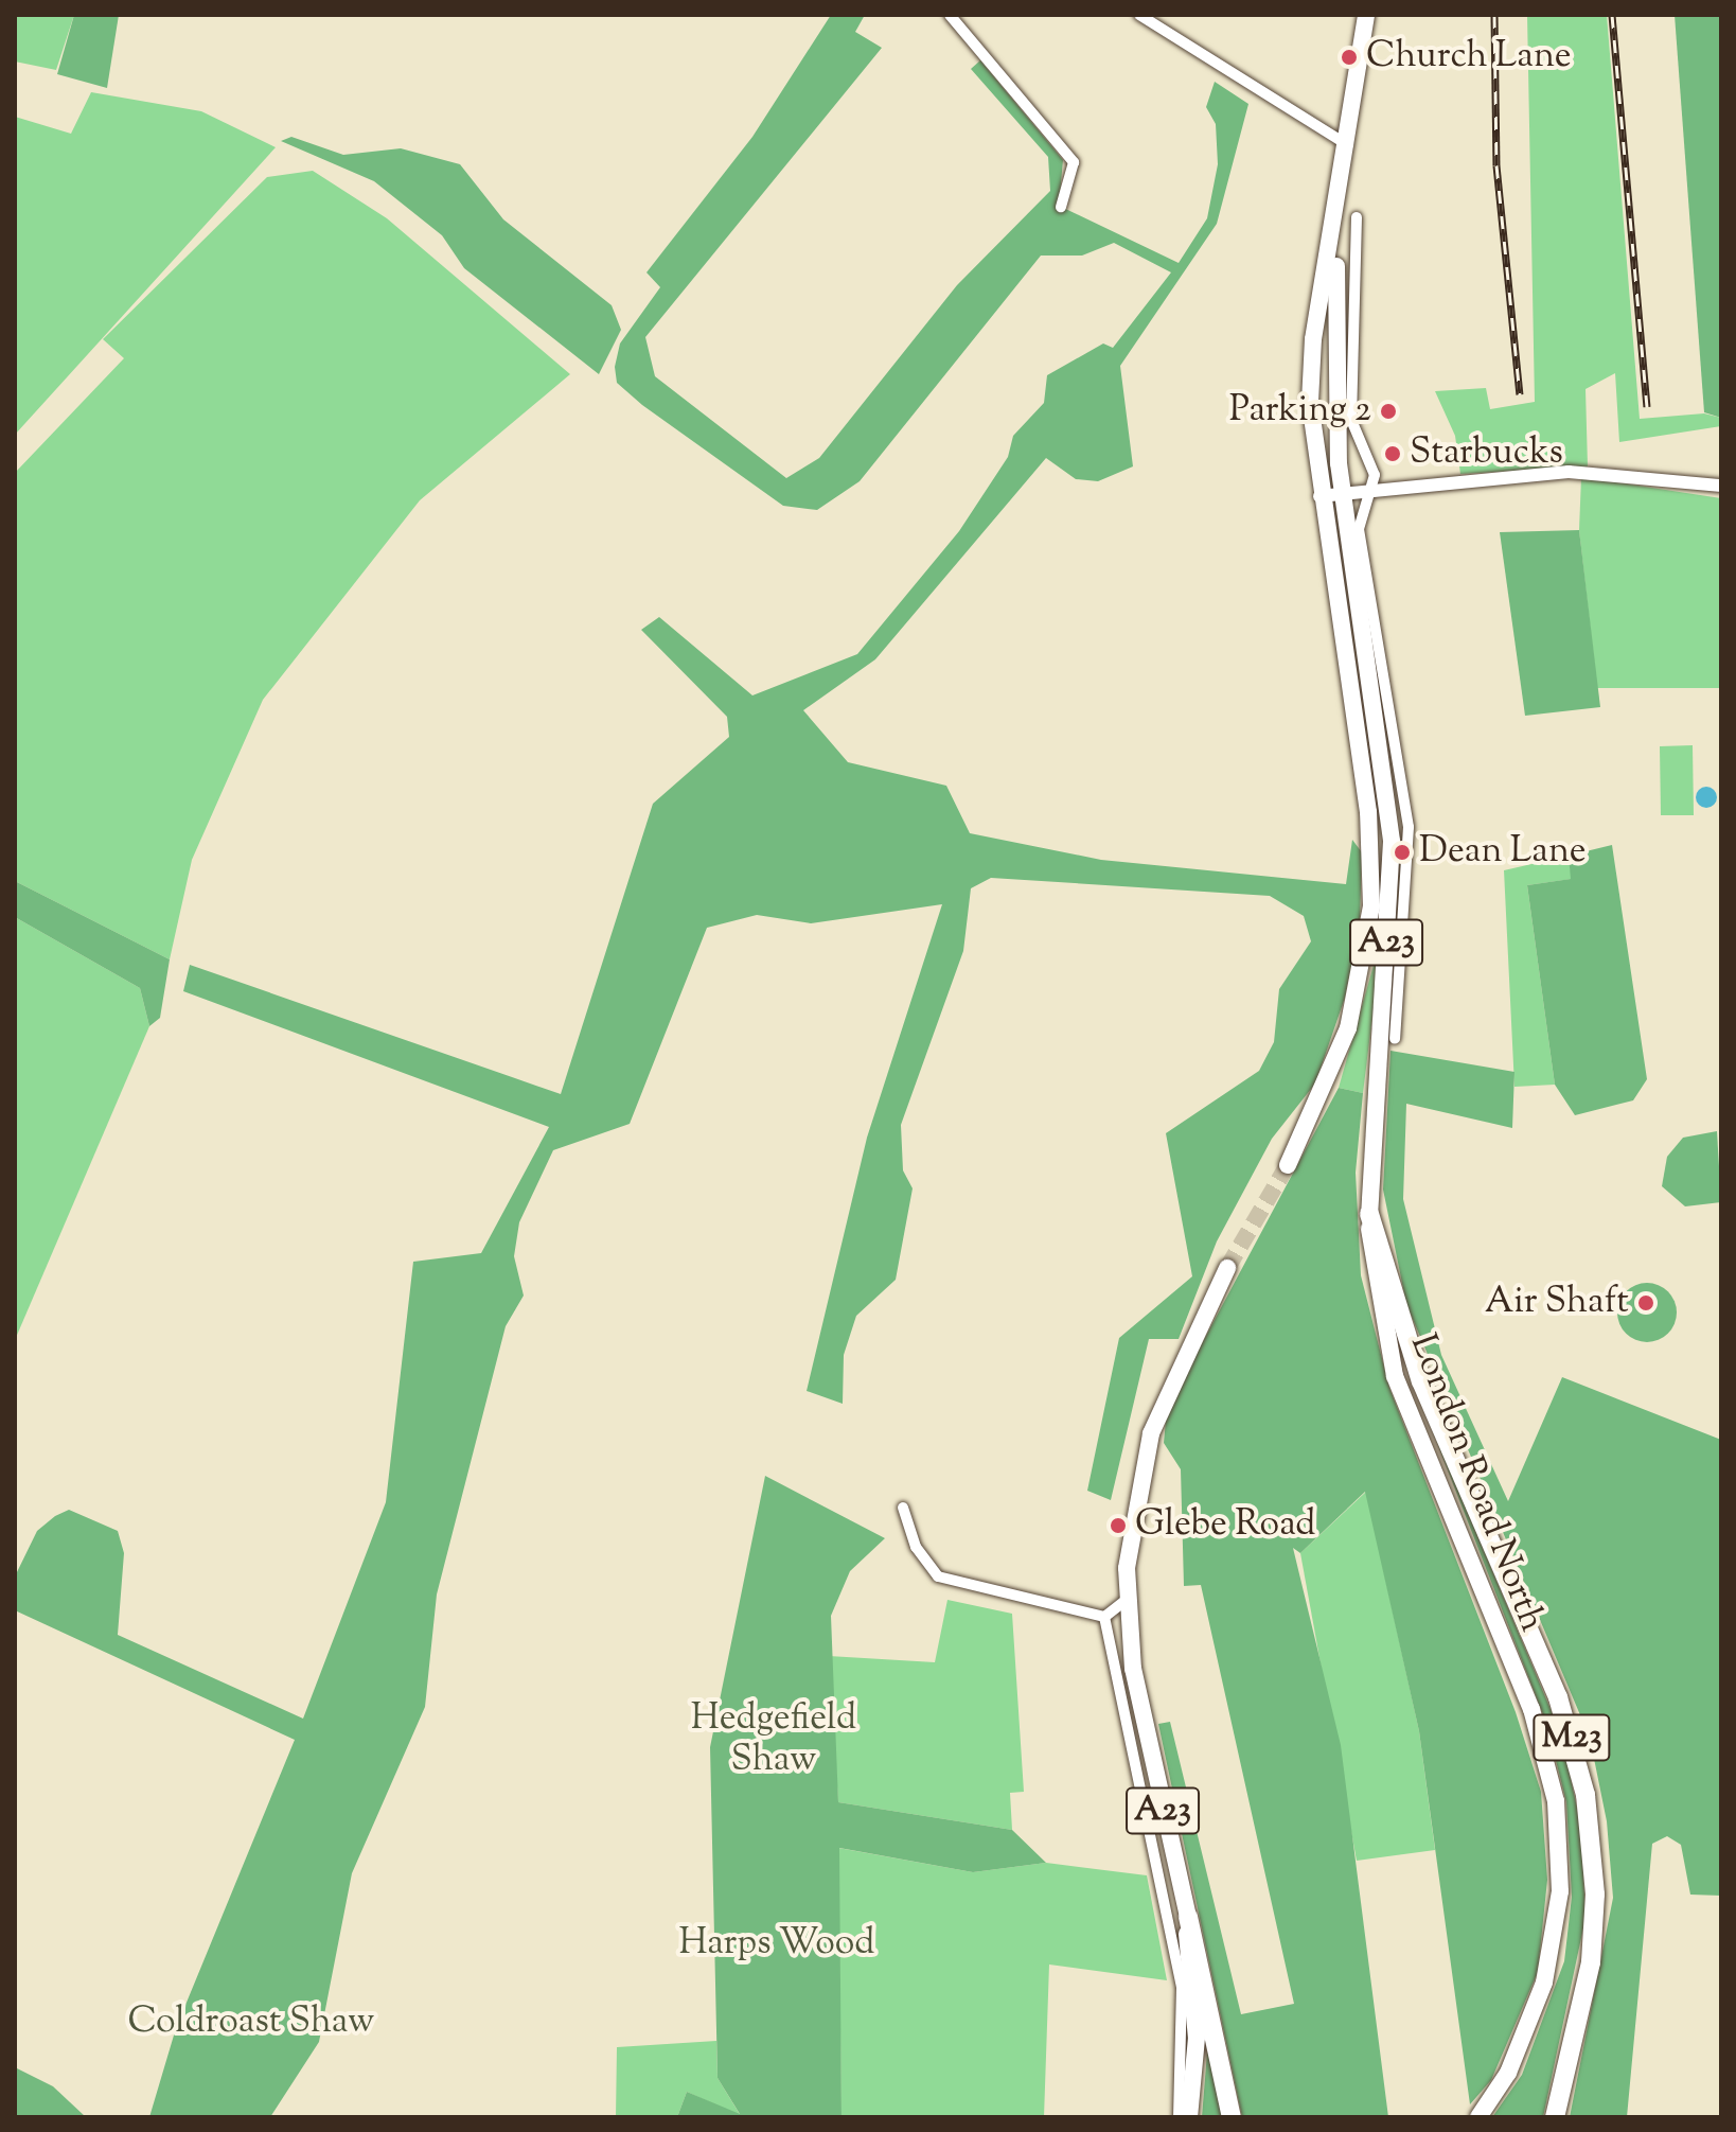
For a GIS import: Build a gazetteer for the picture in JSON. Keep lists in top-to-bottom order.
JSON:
{
  "streets": {
    "highway": ["M23"],
    "main road": ["A23", "London Road North"]
  },
  "crossings": [
    ["A23", "London Road North"],
    ["London Road North", "M23"]
  ],
  "parks": ["Hedgefield Shaw", "Harps Wood", "Coldroast Shaw"],
  "places": [
    "Church Lane",
    "Parking 2",
    "Starbucks",
    "Dean Lane",
    "Air Shaft",
    "Glebe Road"
  ]
}
